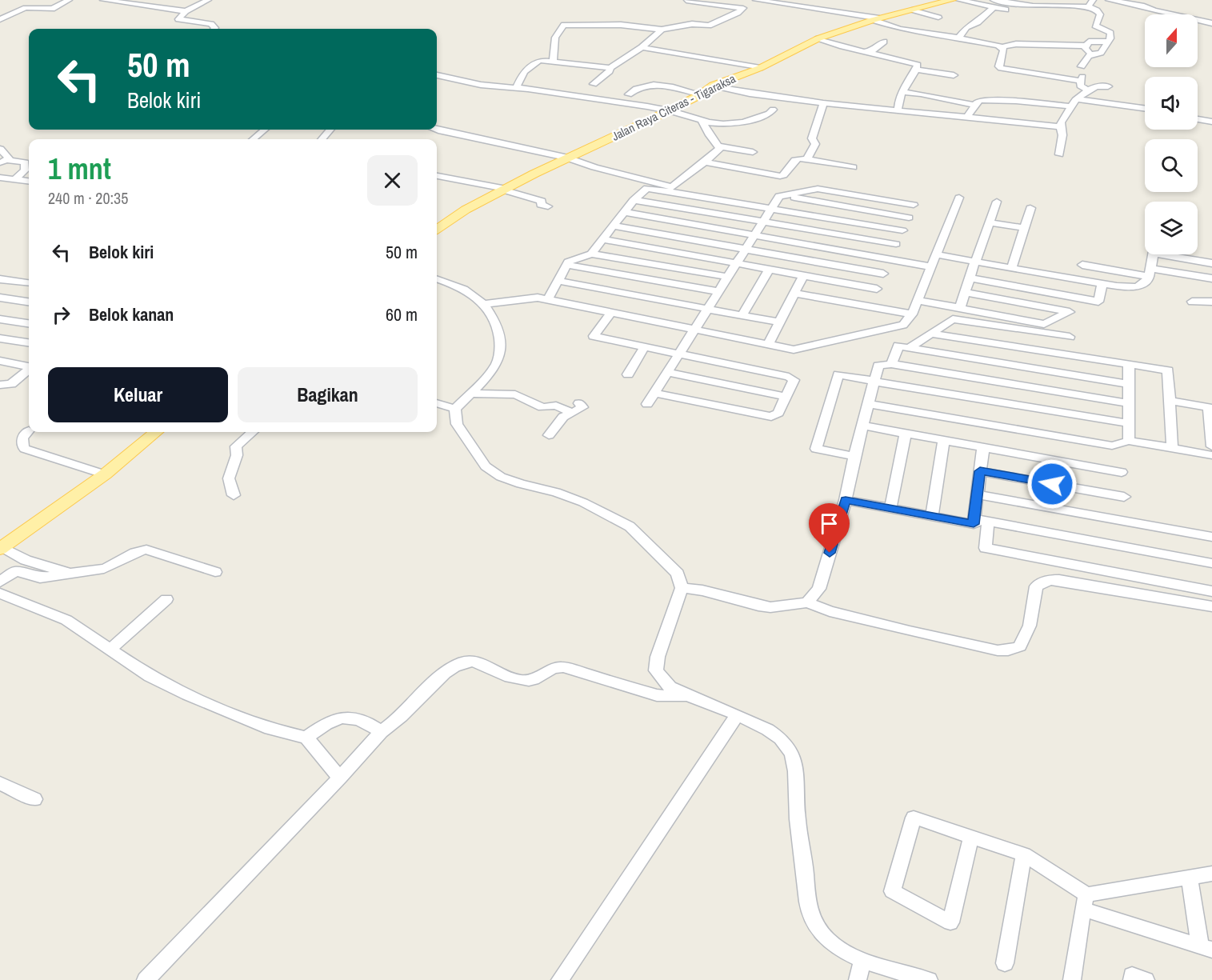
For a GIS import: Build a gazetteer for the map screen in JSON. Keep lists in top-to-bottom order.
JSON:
{
  "streets": {
    "main road": ["Jalan Raya Citeras - Tigaraksa"]
  },
  "north": "top",
  "page": {
    "turn": ["50 m", "Belok kiri"],
    "heading": ["1 mnt", "240 m · 20:35"],
    "list": [
      {
        "name": "Belok kiri",
        "value": "50 m"
      },
      {
        "name": "Belok kanan",
        "value": "60 m"
      }
    ],
    "buttons": ["Keluar", "Bagikan"]
  }
}
